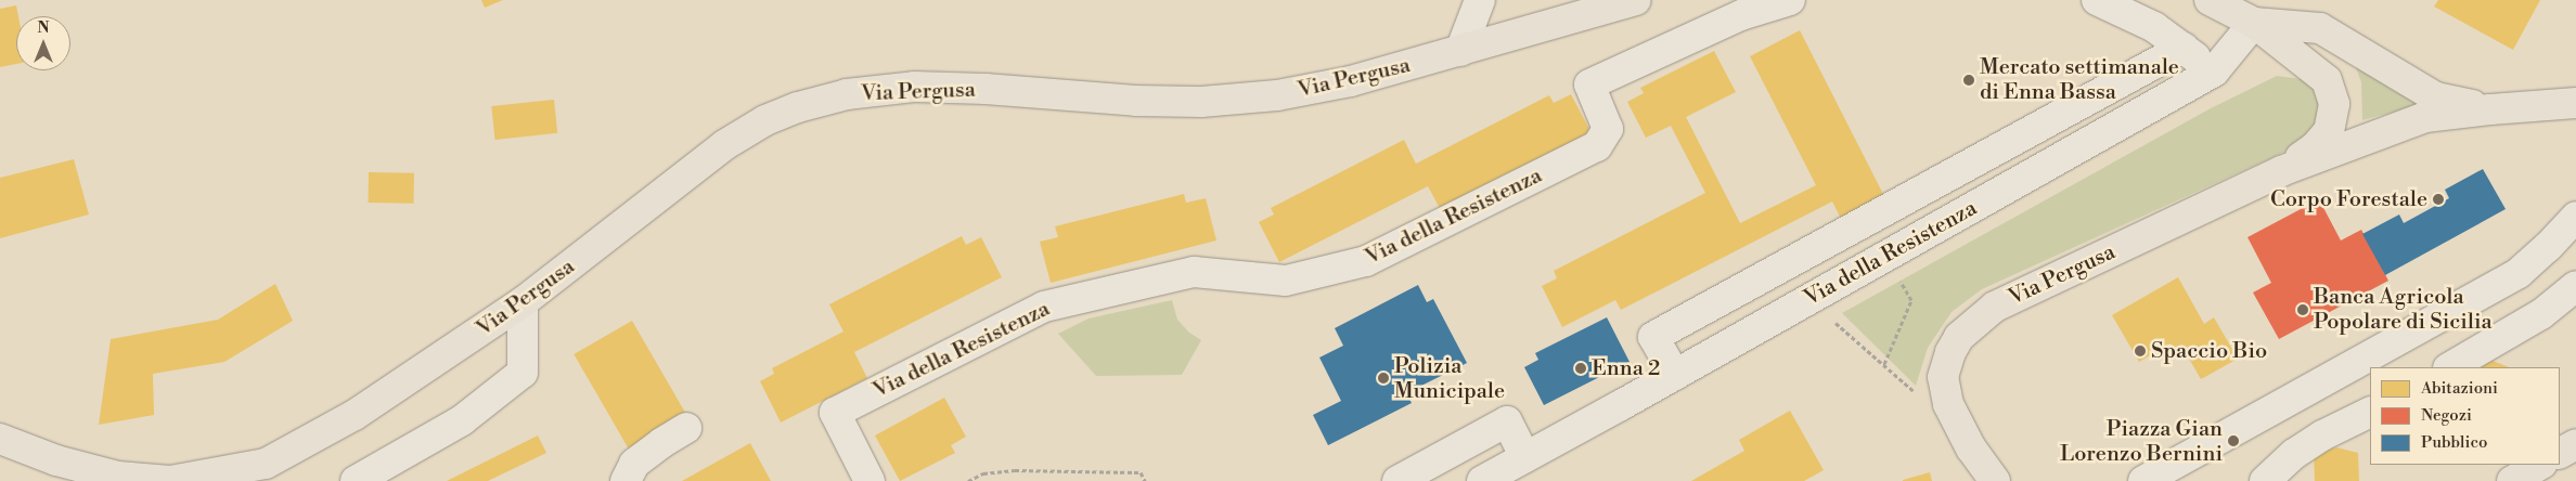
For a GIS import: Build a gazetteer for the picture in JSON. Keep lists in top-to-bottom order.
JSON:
{
  "streets": {
    "main road": ["Via Pergusa"],
    "street": ["Via della Resistenza"]
  },
  "places": [
    "Mercato settimanale di Enna Bassa",
    "Corpo Forestale",
    "Banca Agricola Popolare di Sicilia",
    "Spaccio Bio",
    "Enna 2",
    "Polizia Municipale",
    "Piazza Gian Lorenzo Bernini"
  ],
  "legend": ["Abitazioni", "Negozi", "Pubblico"],
  "north": "top"
}
